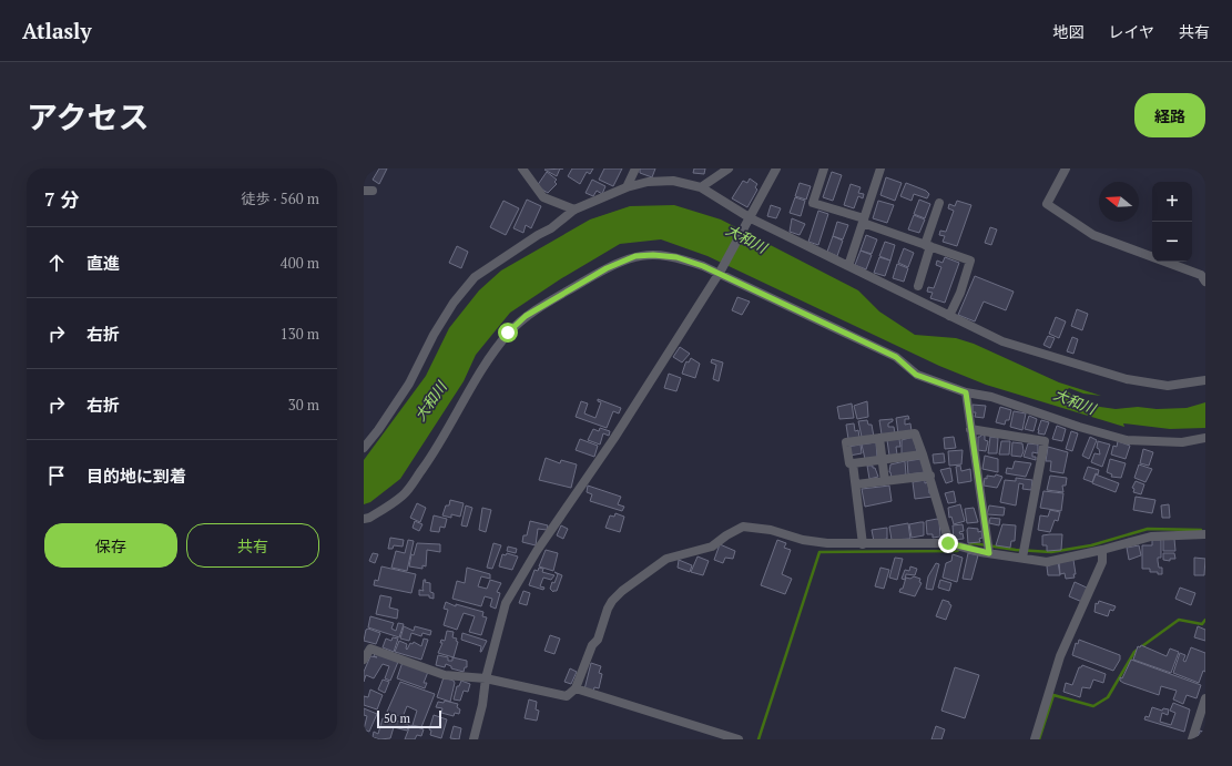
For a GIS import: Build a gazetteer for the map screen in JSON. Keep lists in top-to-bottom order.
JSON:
{
  "water": ["大和川"],
  "scale_bar": "50 m",
  "north": "left",
  "page": {
    "header": "Atlasly",
    "nav": ["地図", "レイヤ", "共有"],
    "title": "アクセス",
    "buttons": [
      "経路",
      ["保存", "共有"]
    ],
    "heading": ["7 分", "徒歩 · 560 m"],
    "map_buttons": ["+", "−"],
    "list": [
      ["直進", "400 m"],
      ["右折", "130 m"],
      ["右折", "30 m"],
      "目的地に到着"
    ],
    "scale": "50 m"
  }
}
